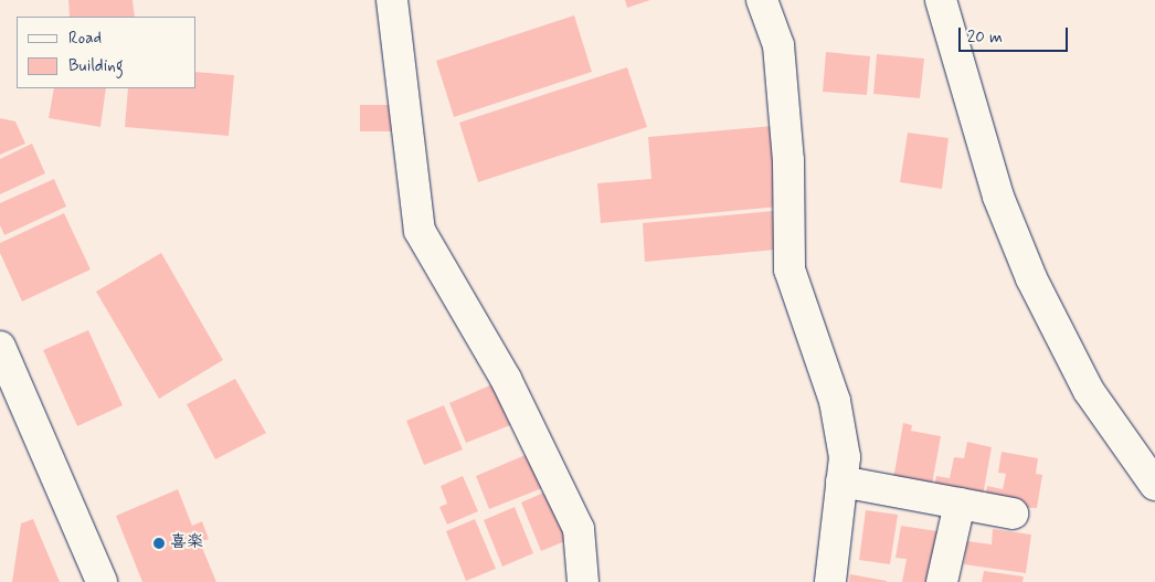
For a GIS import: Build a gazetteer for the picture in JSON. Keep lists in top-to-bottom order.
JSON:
{
  "places": ["喜楽"],
  "legend": ["Road", "Building"],
  "scale_bar": "20 m"
}
